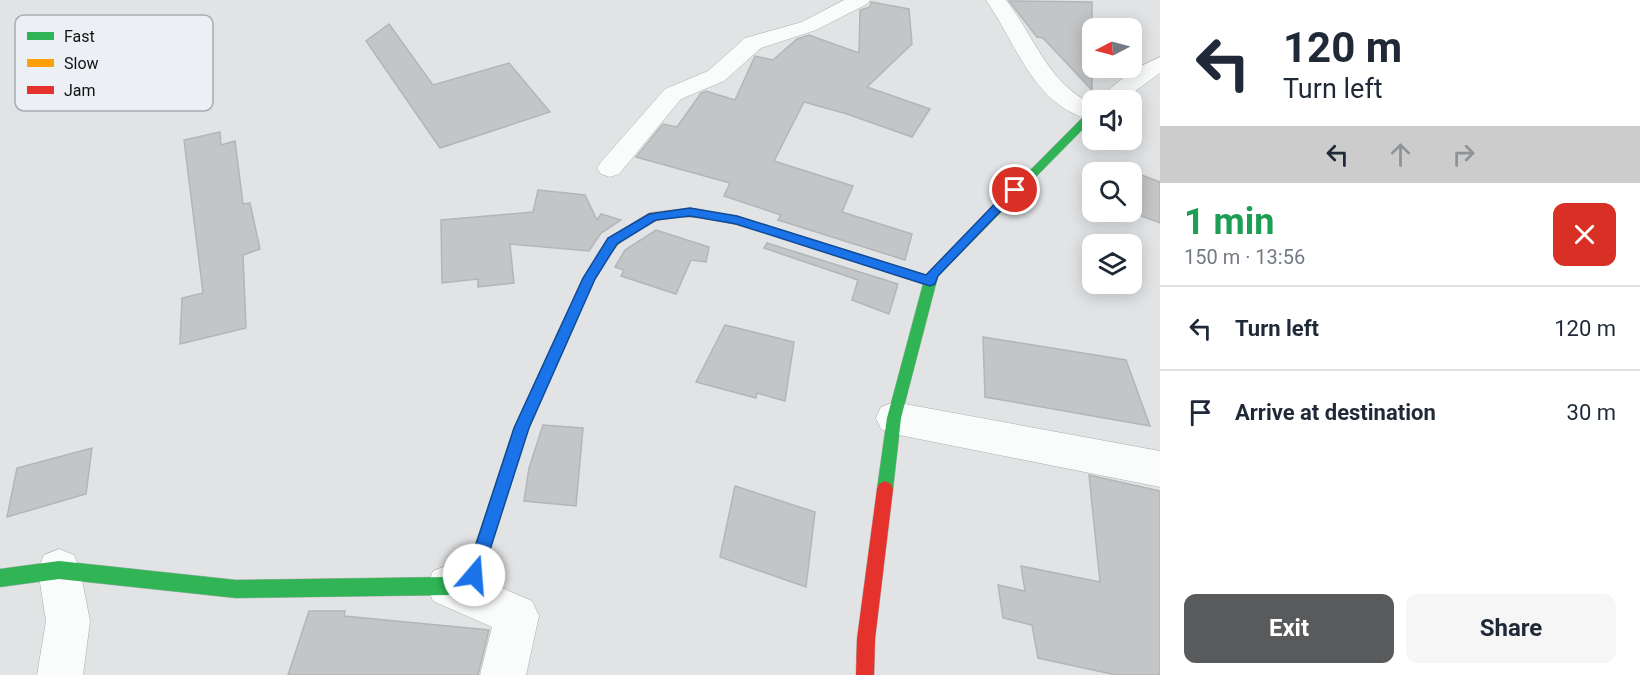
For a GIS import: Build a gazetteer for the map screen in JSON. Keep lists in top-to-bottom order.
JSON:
{
  "legend": ["Fast", "Slow", "Jam"],
  "north": "left",
  "page": {
    "turn": ["120 m", "Turn left"],
    "heading": ["1 min", "150 m · 13:56"],
    "list": [
      {
        "name": "Turn left",
        "value": "120 m"
      },
      {
        "name": "Arrive at destination",
        "value": "30 m"
      }
    ],
    "buttons": ["Exit", "Share"]
  }
}
